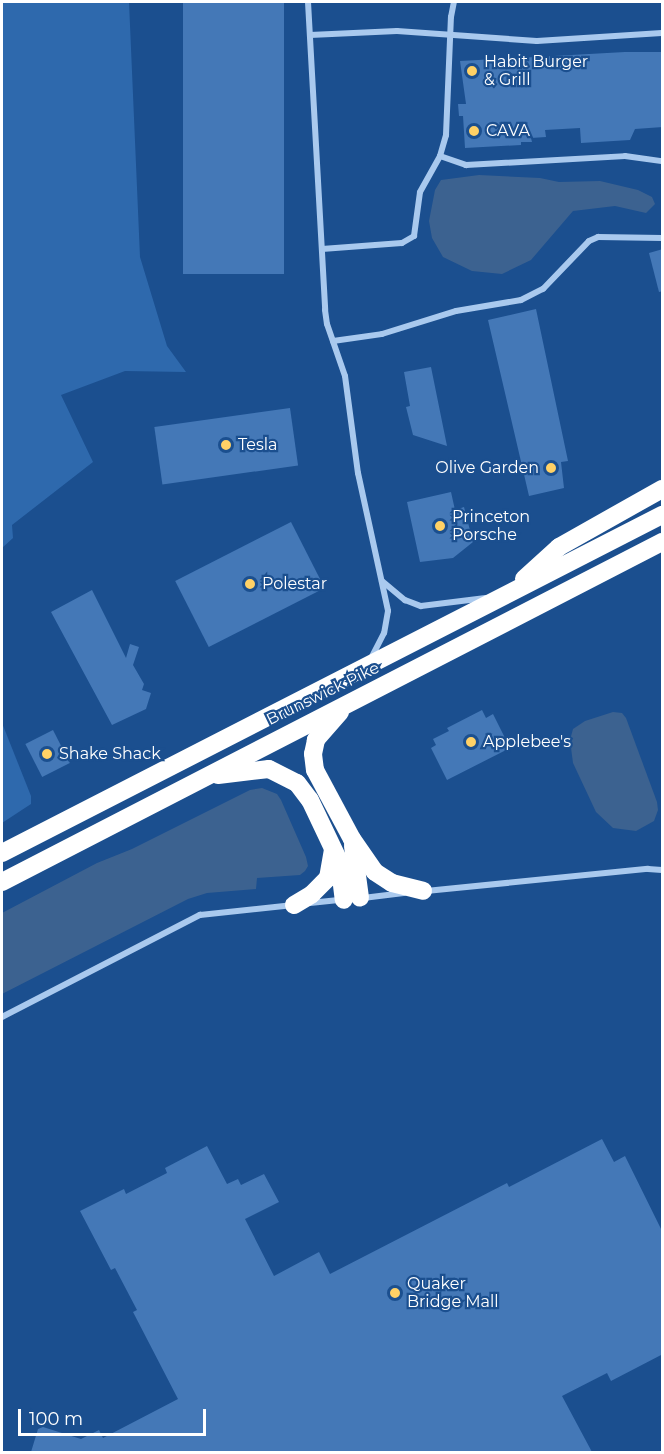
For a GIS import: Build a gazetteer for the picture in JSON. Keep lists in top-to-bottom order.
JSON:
{
  "streets": {
    "highway": ["Brunswick Pike"]
  },
  "places": [
    "Habit Burger & Grill",
    "CAVA",
    "Tesla",
    "Olive Garden",
    "Princeton Porsche",
    "Polestar",
    "Applebee's",
    "Shake Shack",
    "Quaker Bridge Mall"
  ],
  "scale_bar": "100 m"
}
